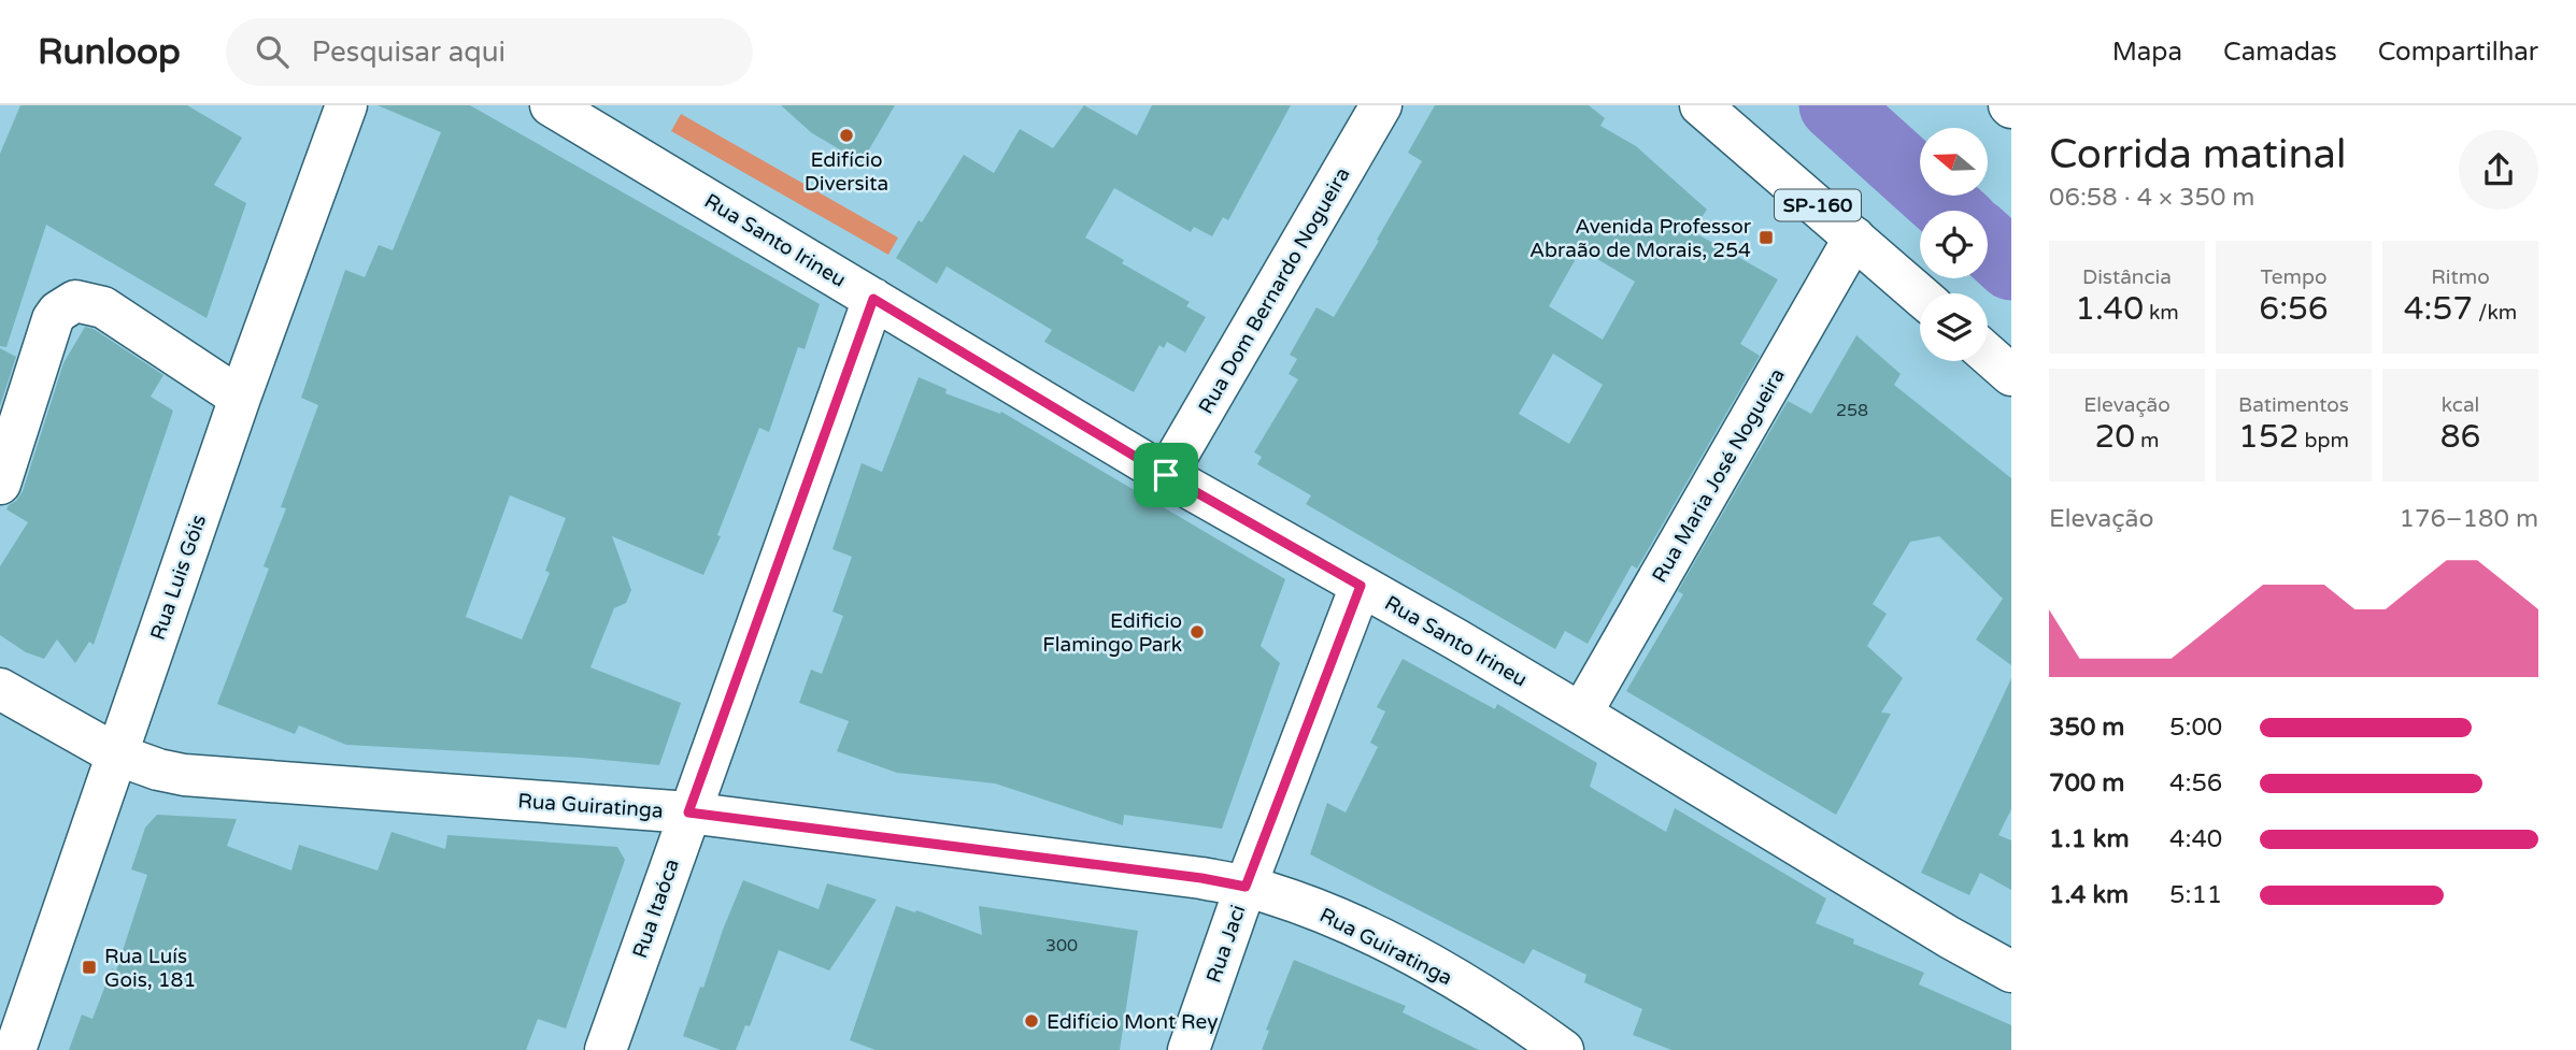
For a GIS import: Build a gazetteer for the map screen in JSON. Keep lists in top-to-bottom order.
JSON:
{
  "streets": {
    "street": [
      "SP-160",
      "Rua Santo Irineu",
      "Rua Dom Bernardo Nogueira",
      "Rua Maria José Nogueira",
      "Rua Luis Góis",
      "Rua Guiratinga",
      "Rua Itaóca",
      "Rua Jaci"
    ]
  },
  "crossings": [
    ["SP-160", "Rua Maria José Nogueira"],
    ["Rua Santo Irineu", "Rua Dom Bernardo Nogueira"],
    ["Rua Santo Irineu", "Rua Maria José Nogueira"],
    ["Rua Santo Irineu", "Rua Itaóca"],
    ["Rua Santo Irineu", "Rua Jaci"],
    ["Rua Luis Góis", "Rua Guiratinga"],
    ["Rua Guiratinga", "Rua Itaóca"],
    ["Rua Guiratinga", "Rua Jaci"]
  ],
  "places": {
    "other": ["Edifício Diversita", "Edificio Flamingo Park", "Edifício Mont Rey"],
    "transit": ["Avenida Professor Abraão de Morais, 254", "Rua Luís Gois, 181"]
  },
  "house_numbers": ["258", "300"],
  "north": "left",
  "page": {
    "header": "Runloop",
    "search": "Pesquisar aqui",
    "nav": ["Mapa", "Camadas", "Compartilhar"],
    "heading": ["Corrida matinal", "06:58 · 4 × 350 m"],
    "stats": [
      ["Distância", "1.40 km"],
      ["Tempo", "6:56"],
      ["Ritmo", "4:57 /km"],
      ["Elevação", "20 m"],
      ["Batimentos", "152 bpm"],
      ["kcal", "86"]
    ],
    "chart": ["Elevação", "176–180 m"],
    "list": [
      {
        "name": "350 m",
        "note": "5:00"
      },
      {
        "name": "700 m",
        "note": "4:56"
      },
      {
        "name": "1.1 km",
        "note": "4:40"
      },
      {
        "name": "1.4 km",
        "note": "5:11"
      }
    ]
  }
}
